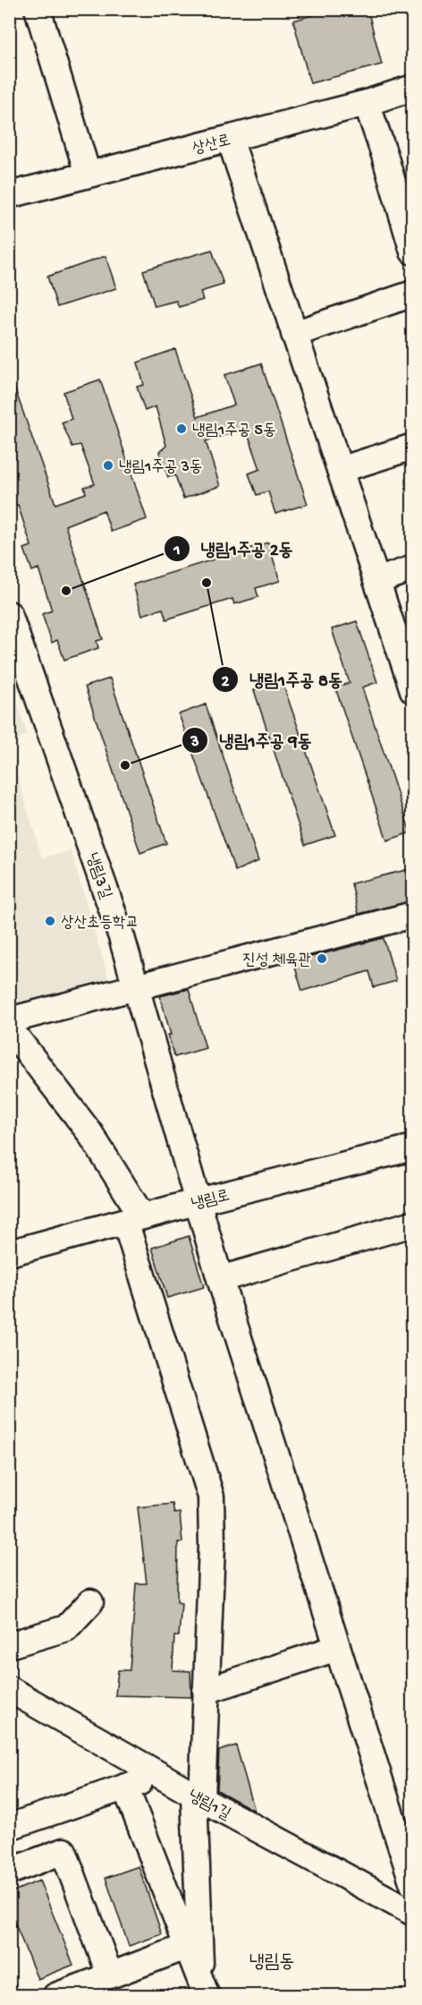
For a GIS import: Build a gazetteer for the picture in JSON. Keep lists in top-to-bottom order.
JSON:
{
  "streets": {
    "street": [
      "상산로",
      "냉림3길",
      "냉림로",
      "냉림1길"
    ]
  },
  "crossings": [
    ["냉림3길", "냉림로"]
  ],
  "districts": ["냉림동"],
  "places": [
    "냉림1주공 5동",
    "냉림1주공 3동",
    "냉림1주공 8동",
    "냉림1주공 2동",
    "냉림1주공 9동",
    "상산초등학교",
    "진성 체육관"
  ]
}
